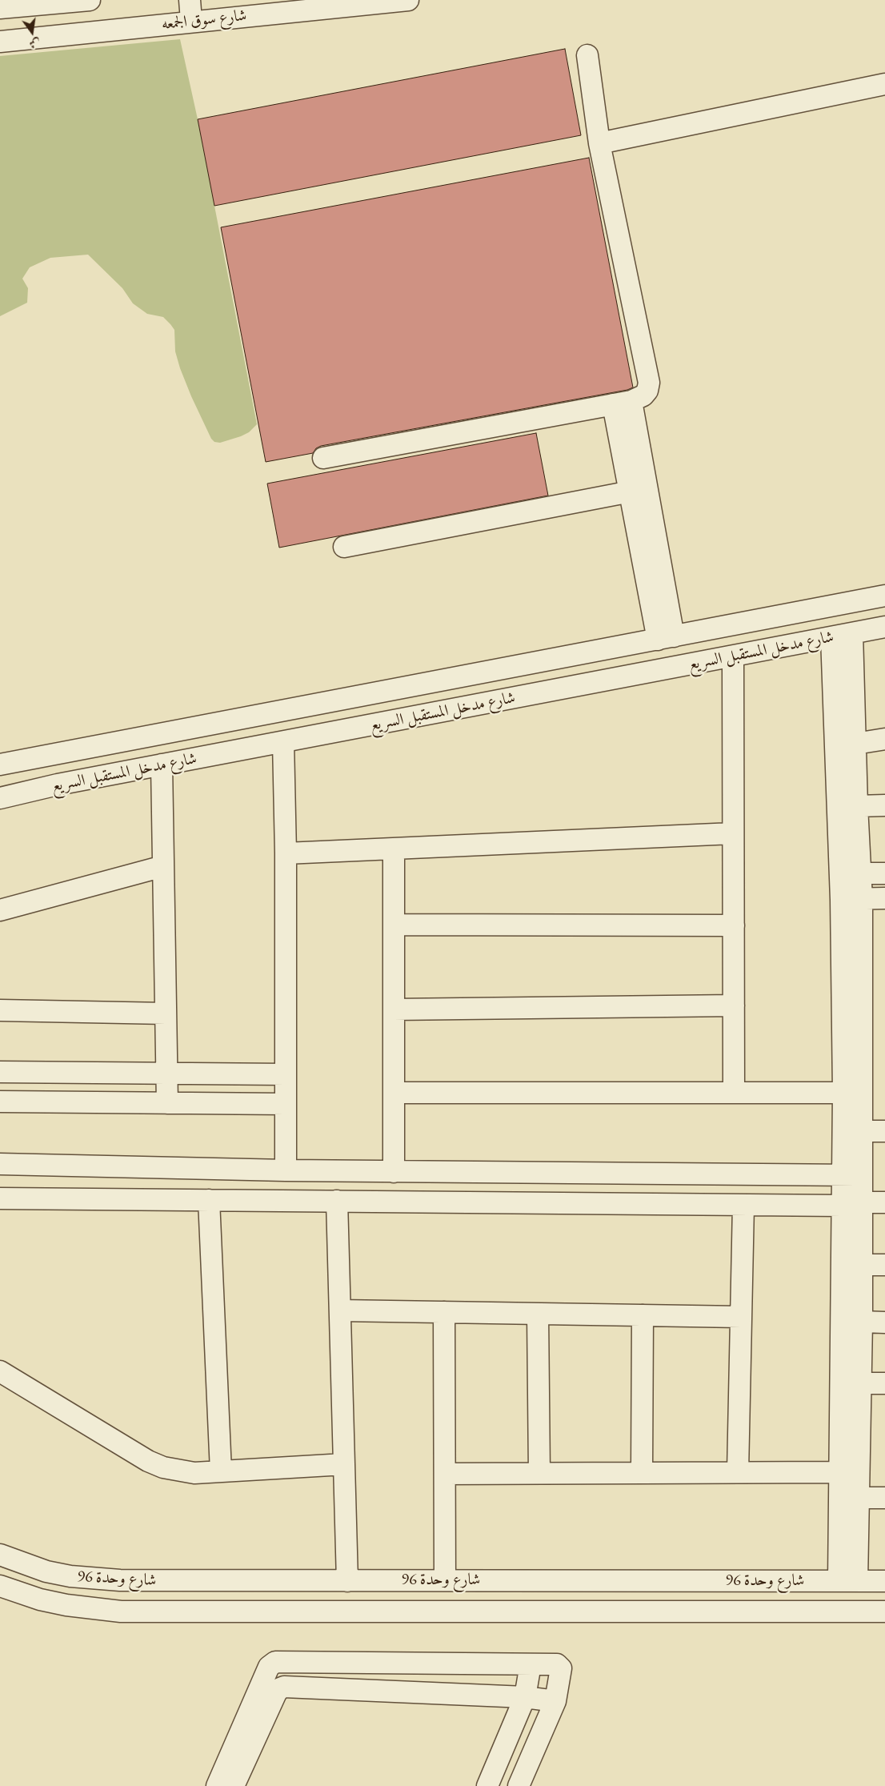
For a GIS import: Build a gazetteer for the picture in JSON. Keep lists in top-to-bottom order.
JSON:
{
  "streets": {
    "street": ["شارع سوق الجمعه", "شارع مدخل المستقبل السريع", "شارع وحدة 96"]
  },
  "north": "bottom"
}
